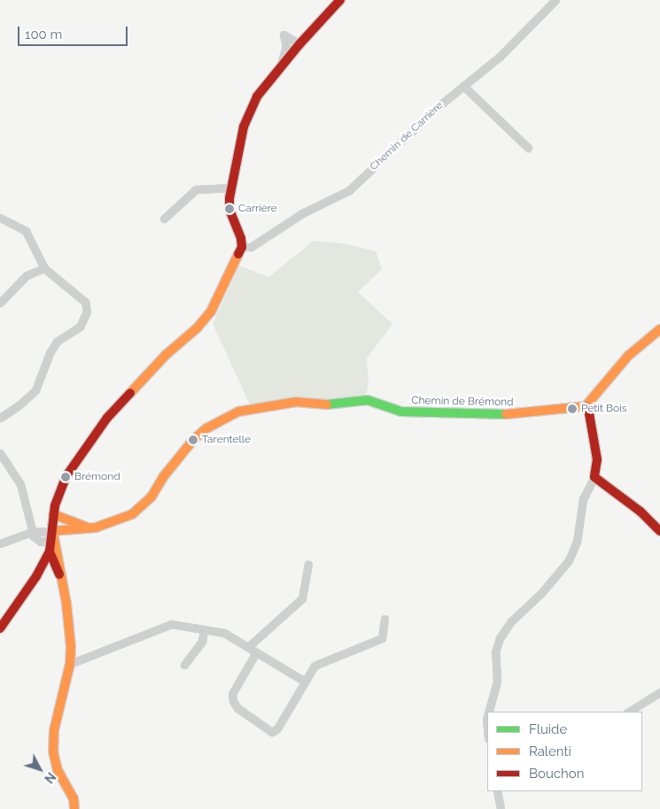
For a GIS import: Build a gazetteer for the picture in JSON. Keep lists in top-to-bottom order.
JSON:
{
  "streets": {
    "street": ["Chemin de Carrière", "Chemin de Brémond"]
  },
  "places": [
    "Carrière",
    "Petit Bois",
    "Tarentelle",
    "Brémond"
  ],
  "legend": ["Fluide", "Ralenti", "Bouchon"],
  "scale_bar": "100 m",
  "north": "bottom right"
}
